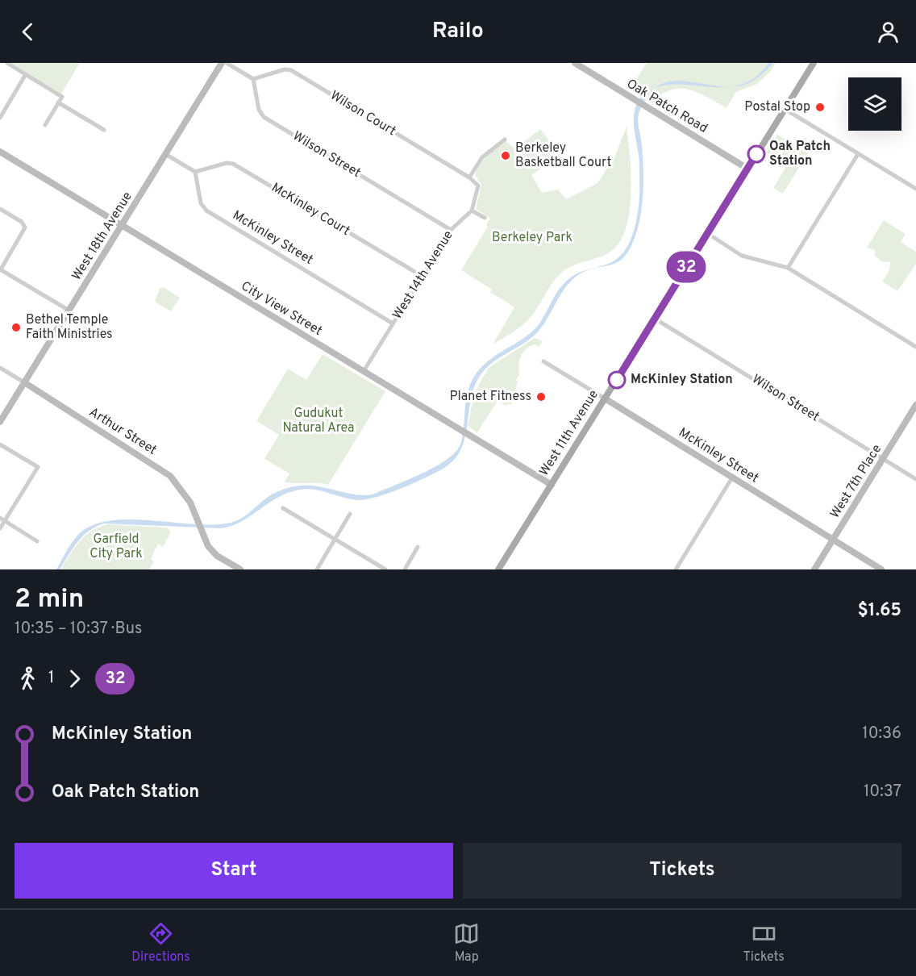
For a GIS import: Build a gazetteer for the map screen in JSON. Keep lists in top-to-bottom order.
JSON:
{
  "streets": {
    "main road": ["West 11th Avenue"],
    "street": [
      "Oak Patch Road",
      "Wilson Court",
      "Wilson Street",
      "McKinley Court",
      "West 18th Avenue",
      "McKinley Street",
      "West 14th Avenue",
      "City View Street",
      "Arthur Street",
      "West 7th Place"
    ]
  },
  "crossings": [
    ["Oak Patch Road", "West 11th Avenue"],
    ["Wilson Court", "Wilson Street"],
    ["Wilson Street", "West 14th Avenue"],
    ["Wilson Street", "West 11th Avenue"],
    ["Wilson Street", "West 7th Place"],
    ["McKinley Court", "McKinley Street"],
    ["McKinley Court", "West 14th Avenue"],
    ["West 18th Avenue", "City View Street"],
    ["West 18th Avenue", "Arthur Street"],
    ["McKinley Street", "West 14th Avenue"],
    ["McKinley Street", "West 11th Avenue"],
    ["McKinley Street", "West 7th Place"],
    ["West 14th Avenue", "City View Street"],
    ["City View Street", "West 11th Avenue"]
  ],
  "parks": ["Berkeley Park", "Gudukut Natural Area", "Garfield City Park"],
  "places": [
    "Postal Stop",
    "Oak Patch Station",
    "Berkeley Basketball Court",
    "Bethel Temple Faith Ministries",
    "McKinley Station",
    "Planet Fitness"
  ],
  "lines": ["bus line 32"],
  "page": {
    "header": "Railo",
    "on_map": "32",
    "heading": ["2 min", "10:35 – 10:37 · Bus", "$1.65"],
    "legs": ["1", "32"],
    "list": [
      {
        "name": "McKinley Station",
        "value": "10:36"
      },
      {
        "name": "Oak Patch Station",
        "value": "10:37"
      }
    ],
    "buttons": ["Start", "Tickets"],
    "tabs": ["Directions", "Map", "Tickets"]
  }
}
